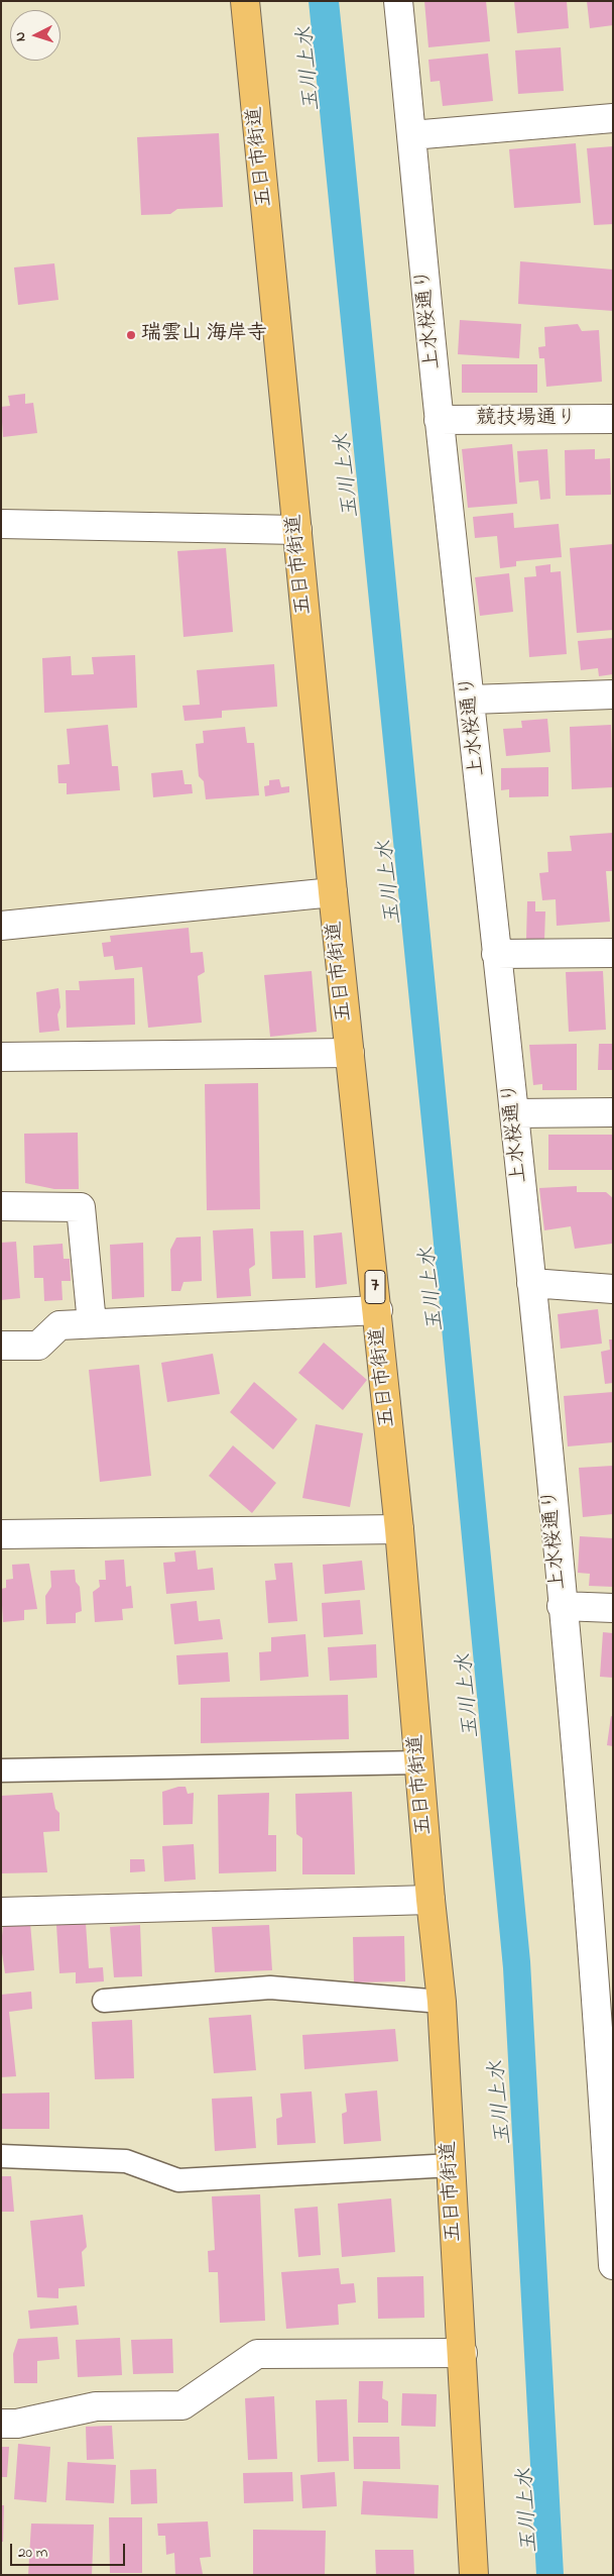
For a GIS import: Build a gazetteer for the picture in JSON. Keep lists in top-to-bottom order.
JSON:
{
  "streets": {
    "main road": ["五日市街道", "7"],
    "street": ["上水桜通り", "競技場通り"]
  },
  "crossings": [
    ["上水桜通り", "競技場通り"]
  ],
  "water": ["玉川上水"],
  "places": ["瑞雲山 海岸寺"],
  "scale_bar": "20 m",
  "north": "left"
}
